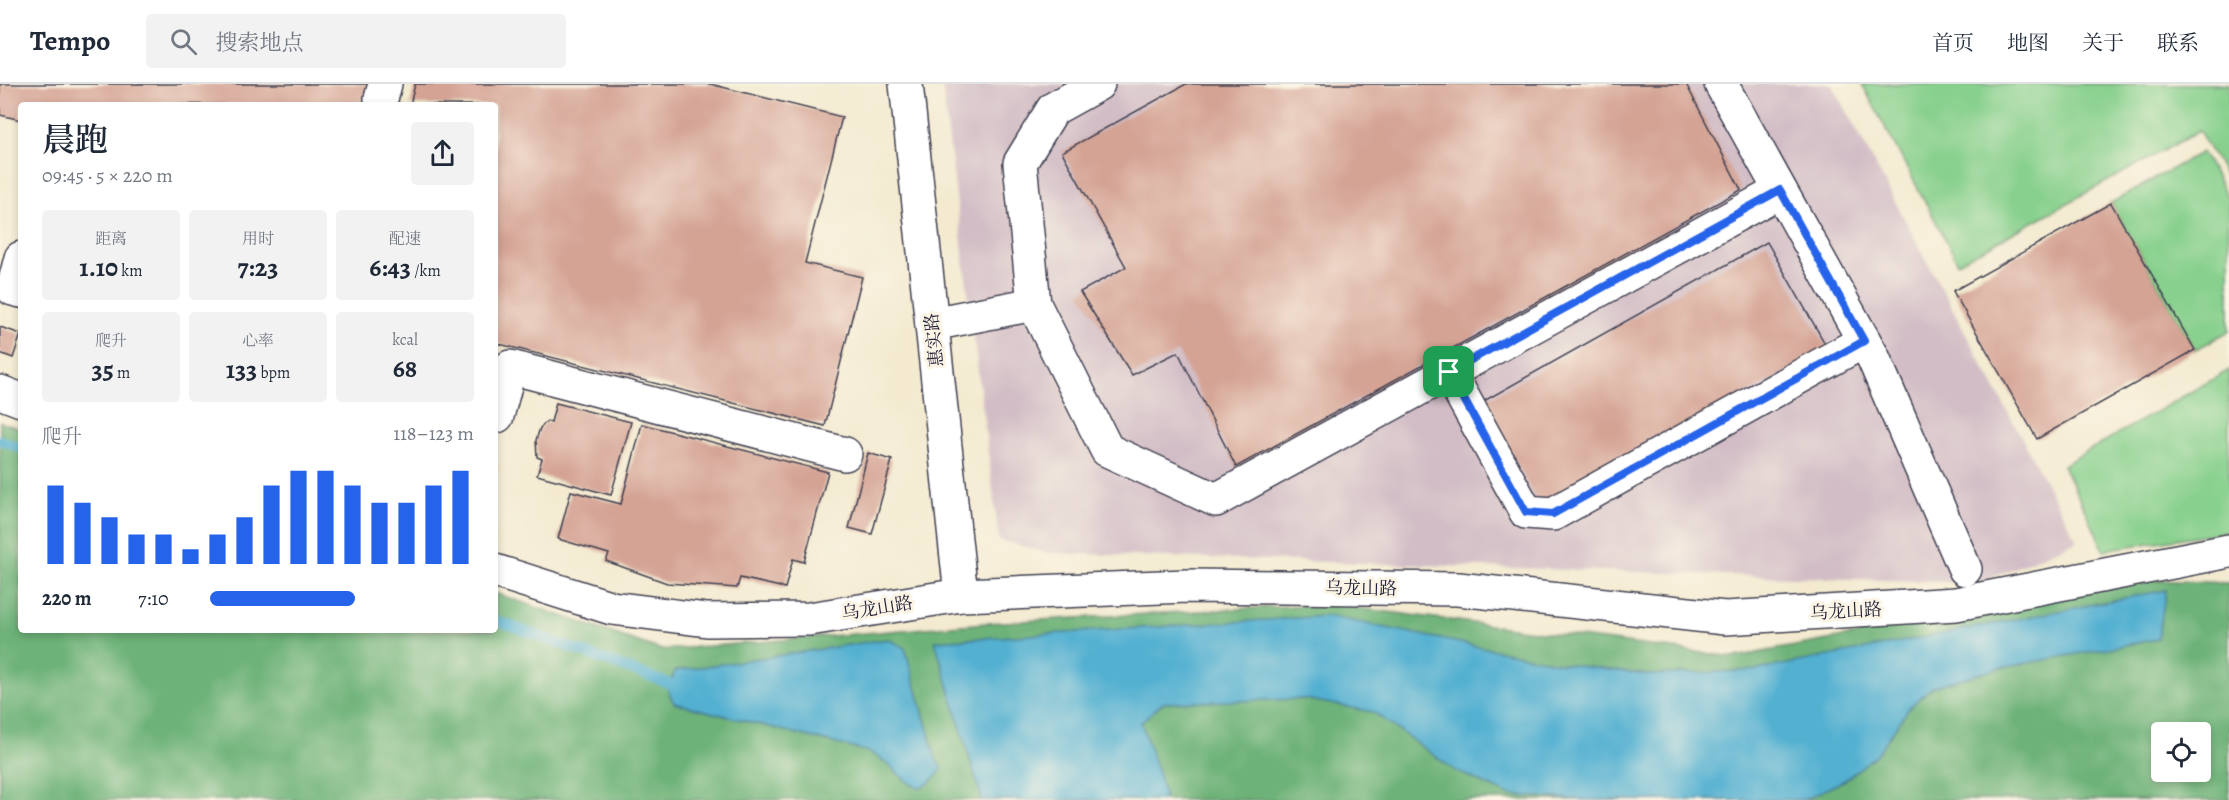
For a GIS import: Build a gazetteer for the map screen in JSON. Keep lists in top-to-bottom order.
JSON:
{
  "streets": {
    "street": ["惠实路", "乌龙山路"]
  },
  "crossings": [
    ["惠实路", "乌龙山路"]
  ],
  "page": {
    "header": "Tempo",
    "search": "搜索地点",
    "nav": [
      "首页",
      "地图",
      "关于",
      "联系"
    ],
    "heading": ["晨跑", "09:45 · 5 × 220 m"],
    "stats": [
      ["距离", "1.10 km"],
      ["用时", "7:23"],
      ["配速", "6:43 /km"],
      ["爬升", "35 m"],
      ["心率", "133 bpm"],
      ["kcal", "68"]
    ],
    "chart": ["爬升", "118–123 m"],
    "list": [
      {
        "name": "220 m",
        "note": "7:10"
      }
    ]
  }
}
